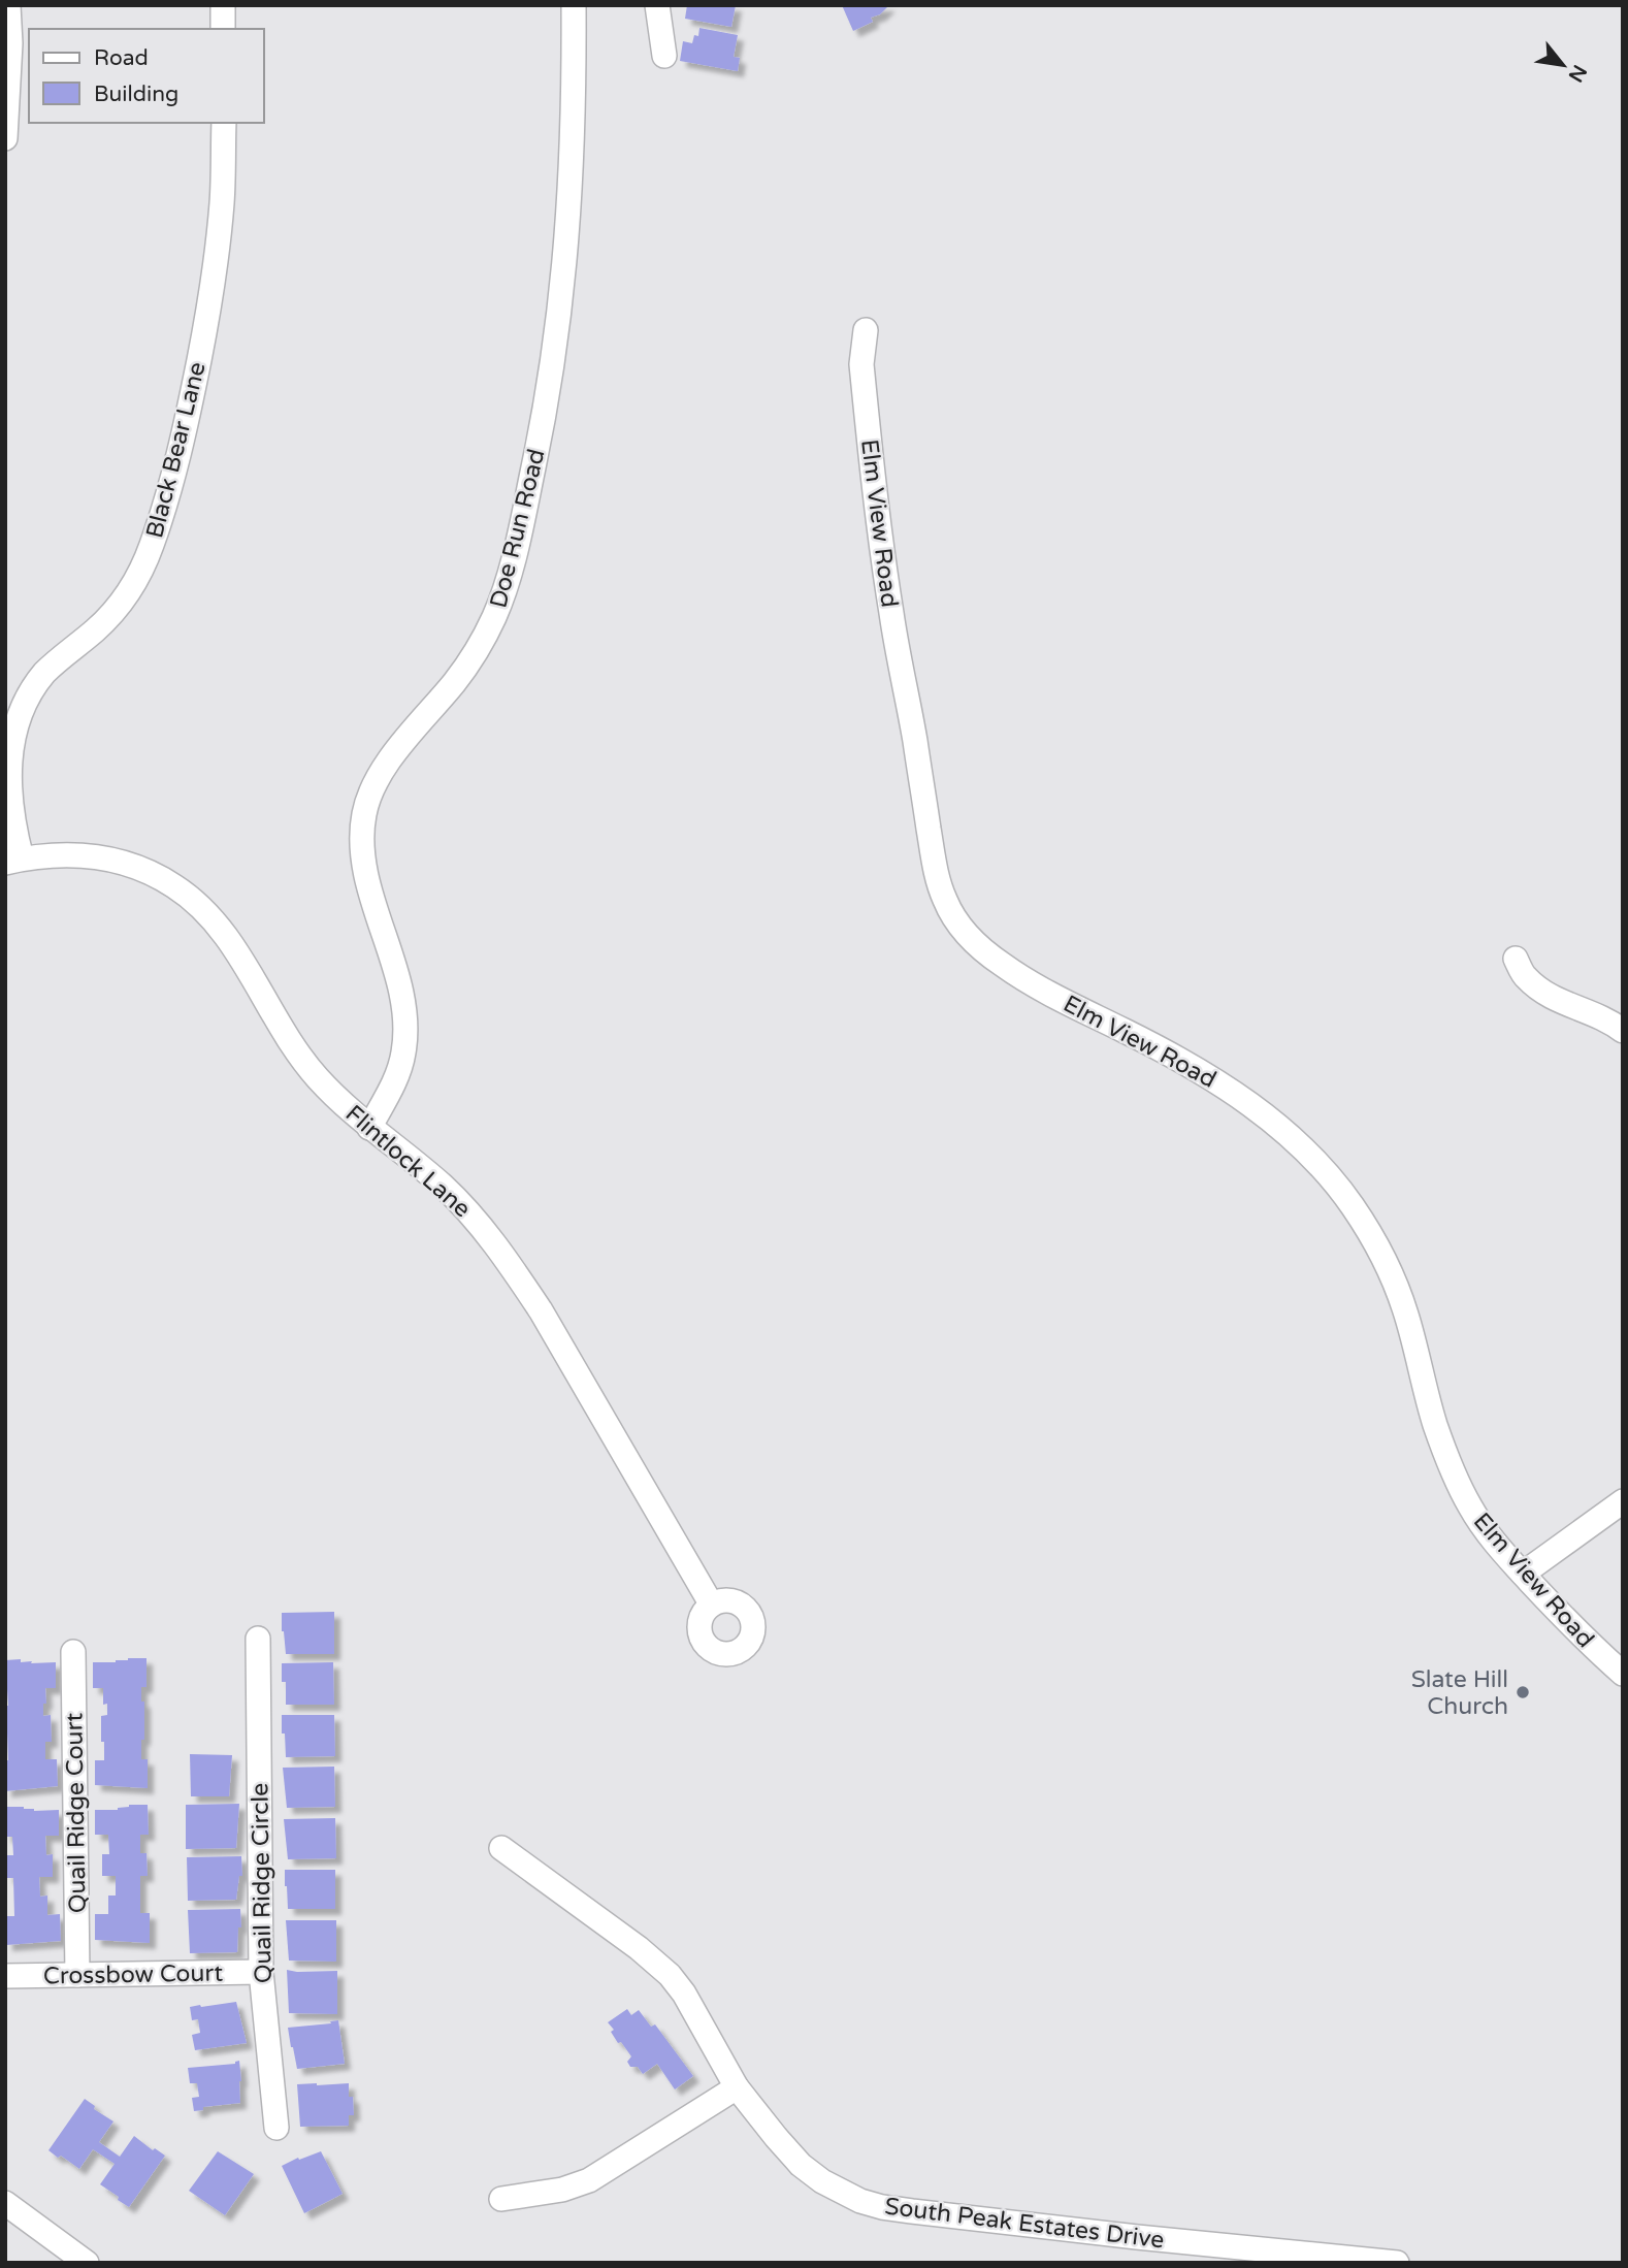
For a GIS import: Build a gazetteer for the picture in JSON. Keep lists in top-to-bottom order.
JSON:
{
  "streets": {
    "street": [
      "Black Bear Lane",
      "Elm View Road",
      "Doe Run Road",
      "Flintlock Lane",
      "Quail Ridge Court",
      "Quail Ridge Circle",
      "Crossbow Court",
      "South Peak Estates Drive"
    ]
  },
  "crossings": [
    ["Black Bear Lane", "Flintlock Lane"],
    ["Doe Run Road", "Flintlock Lane"],
    ["Quail Ridge Court", "Crossbow Court"],
    ["Quail Ridge Circle", "Crossbow Court"]
  ],
  "places": ["Slate Hill Church"],
  "legend": ["Road", "Building"],
  "north": "bottom right"
}
